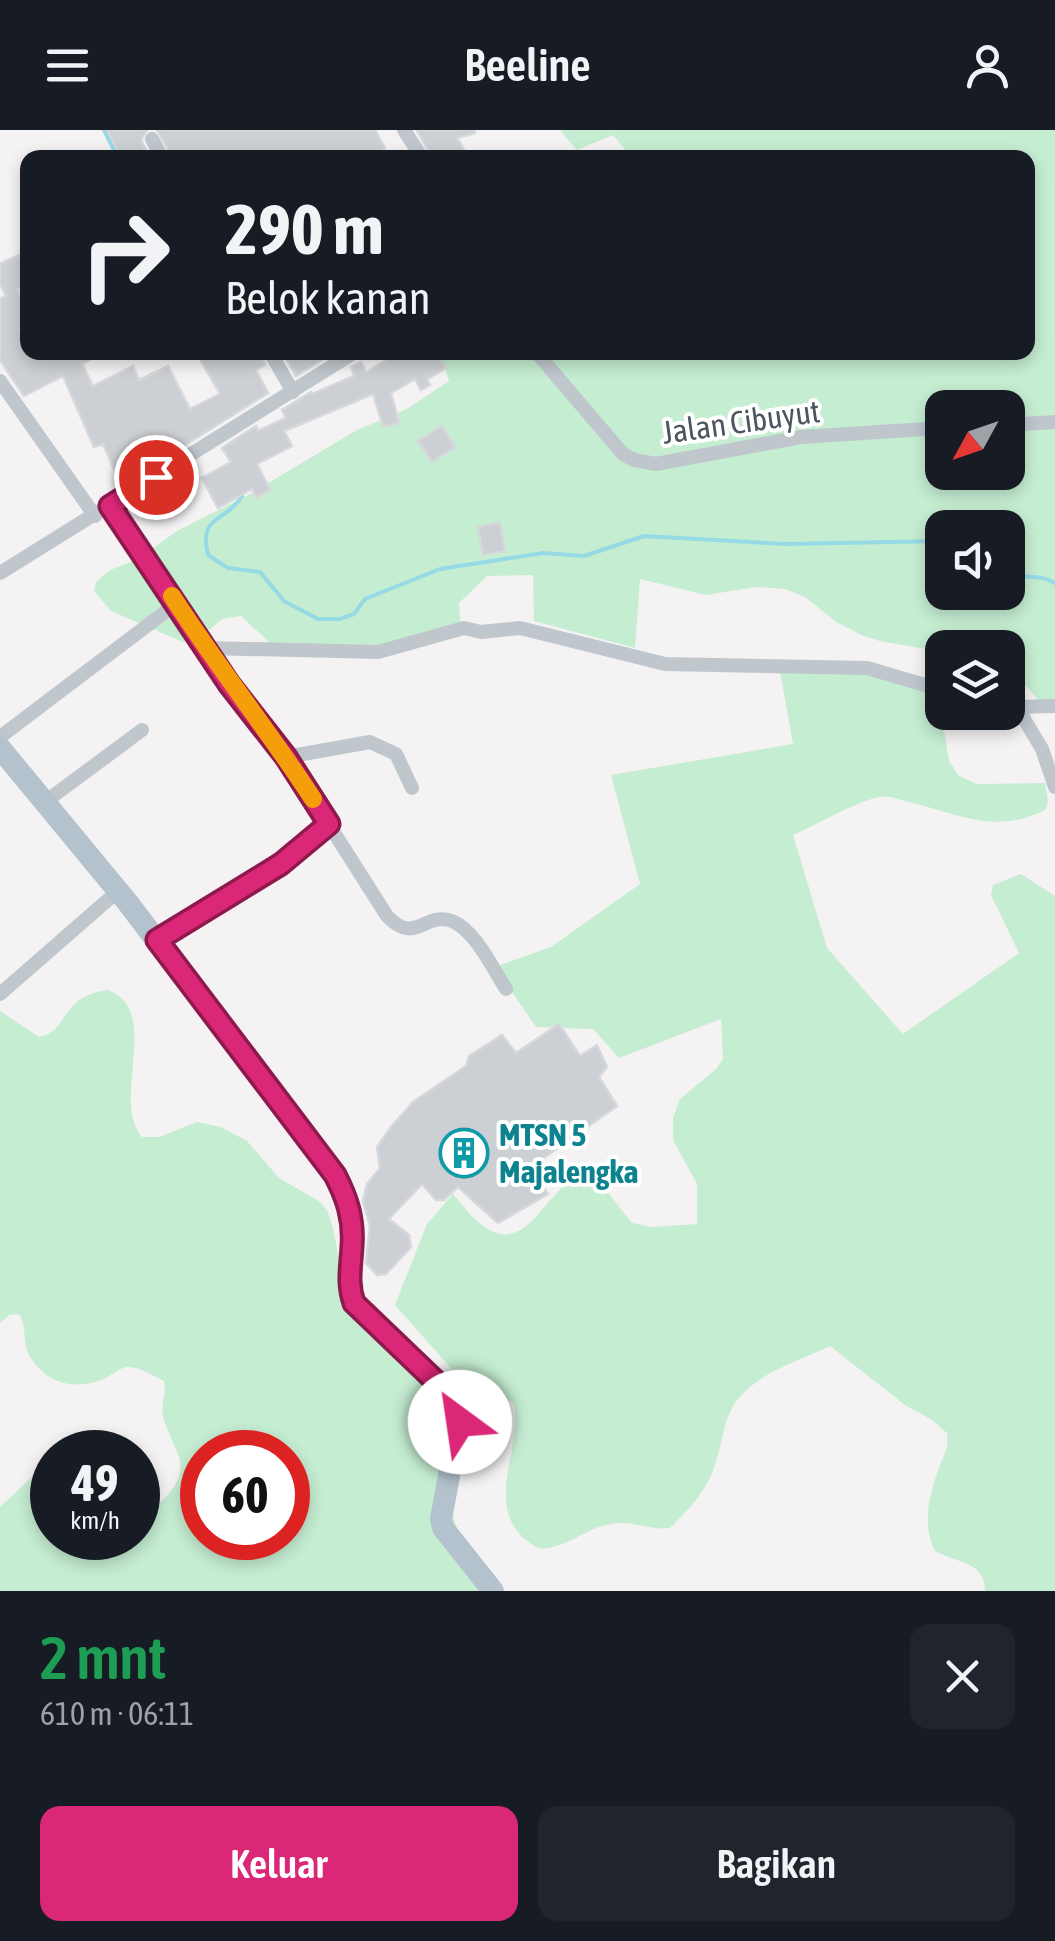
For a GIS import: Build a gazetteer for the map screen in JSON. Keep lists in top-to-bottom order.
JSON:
{
  "streets": {
    "street": ["Jalan Cibuyut"]
  },
  "places": {
    "building": ["MTSN 5 Majalengka"]
  },
  "north": "bottom left",
  "page": {
    "header": "Beeline",
    "turn": ["290 m", "Belok kanan"],
    "speed": "49 km/h",
    "limit": "60",
    "heading": ["2 mnt", "610 m · 06:11"],
    "buttons": ["Keluar", "Bagikan"]
  }
}
